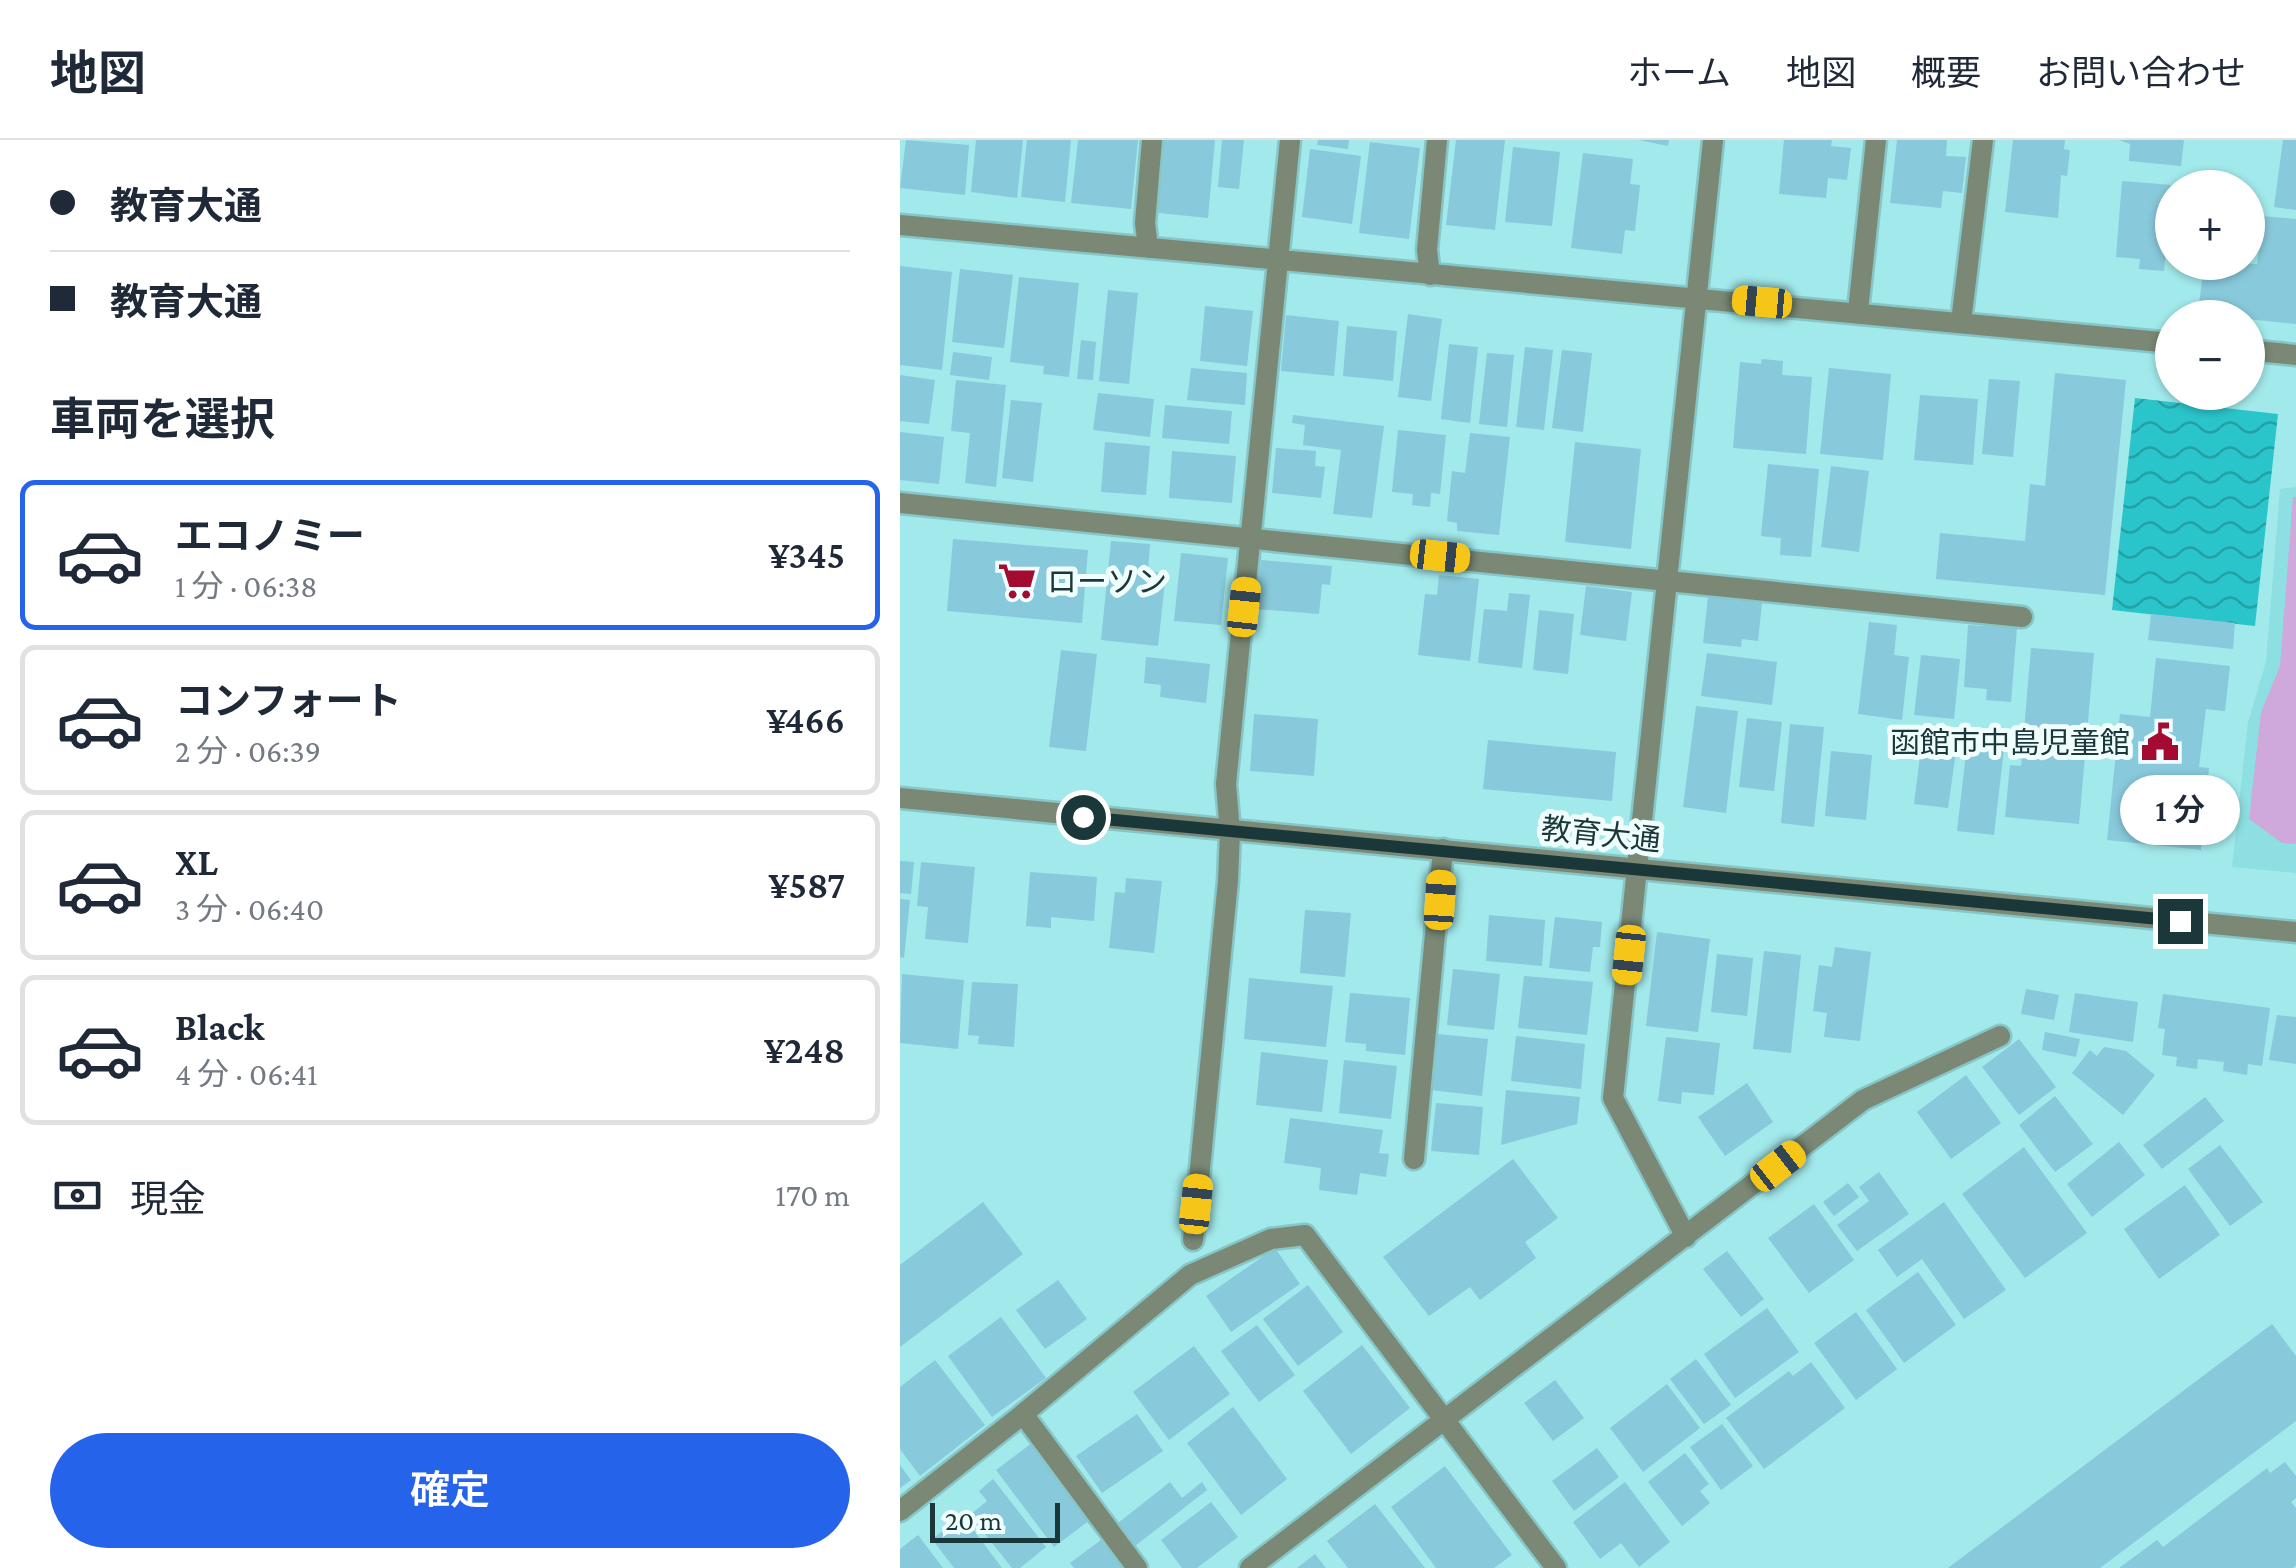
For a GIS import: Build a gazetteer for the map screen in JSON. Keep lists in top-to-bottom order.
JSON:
{
  "streets": {
    "street": ["教育大通"]
  },
  "places": {
    "supermarket": ["ローソン"],
    "public building": ["函館市中島児童館"]
  },
  "scale_bar": "20 m",
  "page": {
    "header": "地図",
    "nav": [
      "ホーム",
      "地図",
      "概要",
      "お問い合わせ"
    ],
    "banner": ["教育大通", "教育大通"],
    "map_buttons": ["+", "−"],
    "heading": "車両を選択",
    "list": [
      {
        "name": "エコノミー",
        "note": "1 分 · 06:38",
        "value": "¥345"
      },
      {
        "name": "コンフォート",
        "note": "2 分 · 06:39",
        "value": "¥466"
      },
      {
        "name": "XL",
        "note": "3 分 · 06:40",
        "value": "¥587"
      },
      {
        "name": "Black",
        "note": "4 分 · 06:41",
        "value": "¥248"
      }
    ],
    "bubble": "1 分",
    "pay": ["現金", "170 m"],
    "buttons": "確定",
    "scale": "20 m"
  }
}
